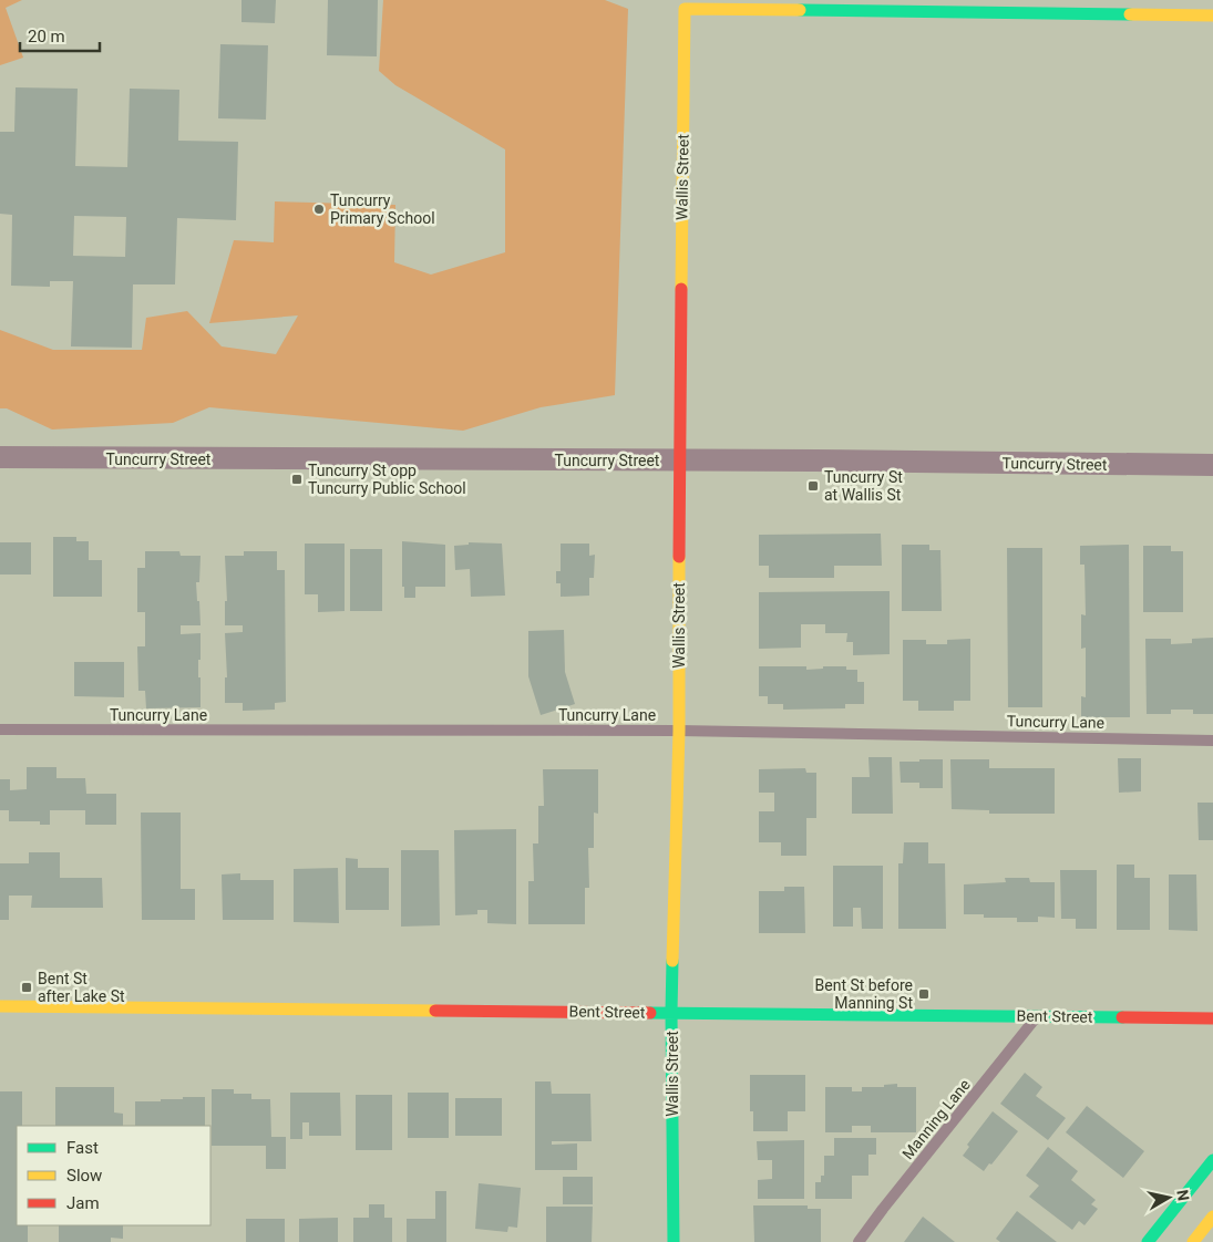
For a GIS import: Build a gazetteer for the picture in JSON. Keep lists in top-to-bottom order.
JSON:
{
  "streets": {
    "street": ["Wallis Street", "Tuncurry Street", "Bent Street"],
    "lane": ["Tuncurry Lane", "Manning Lane"]
  },
  "crossings": [
    ["Wallis Street", "Tuncurry Street"],
    ["Wallis Street", "Tuncurry Lane"],
    ["Wallis Street", "Bent Street"],
    ["Bent Street", "Manning Lane"]
  ],
  "places": {
    "other": ["Tuncurry Primary School"],
    "transit": [
      "Tuncurry St opp Tuncurry Public School",
      "Tuncurry St at Wallis St",
      "Bent St after Lake St",
      "Bent St before Manning St"
    ]
  },
  "legend": ["Fast", "Slow", "Jam"],
  "scale_bar": "20 m",
  "north": "right"
}
